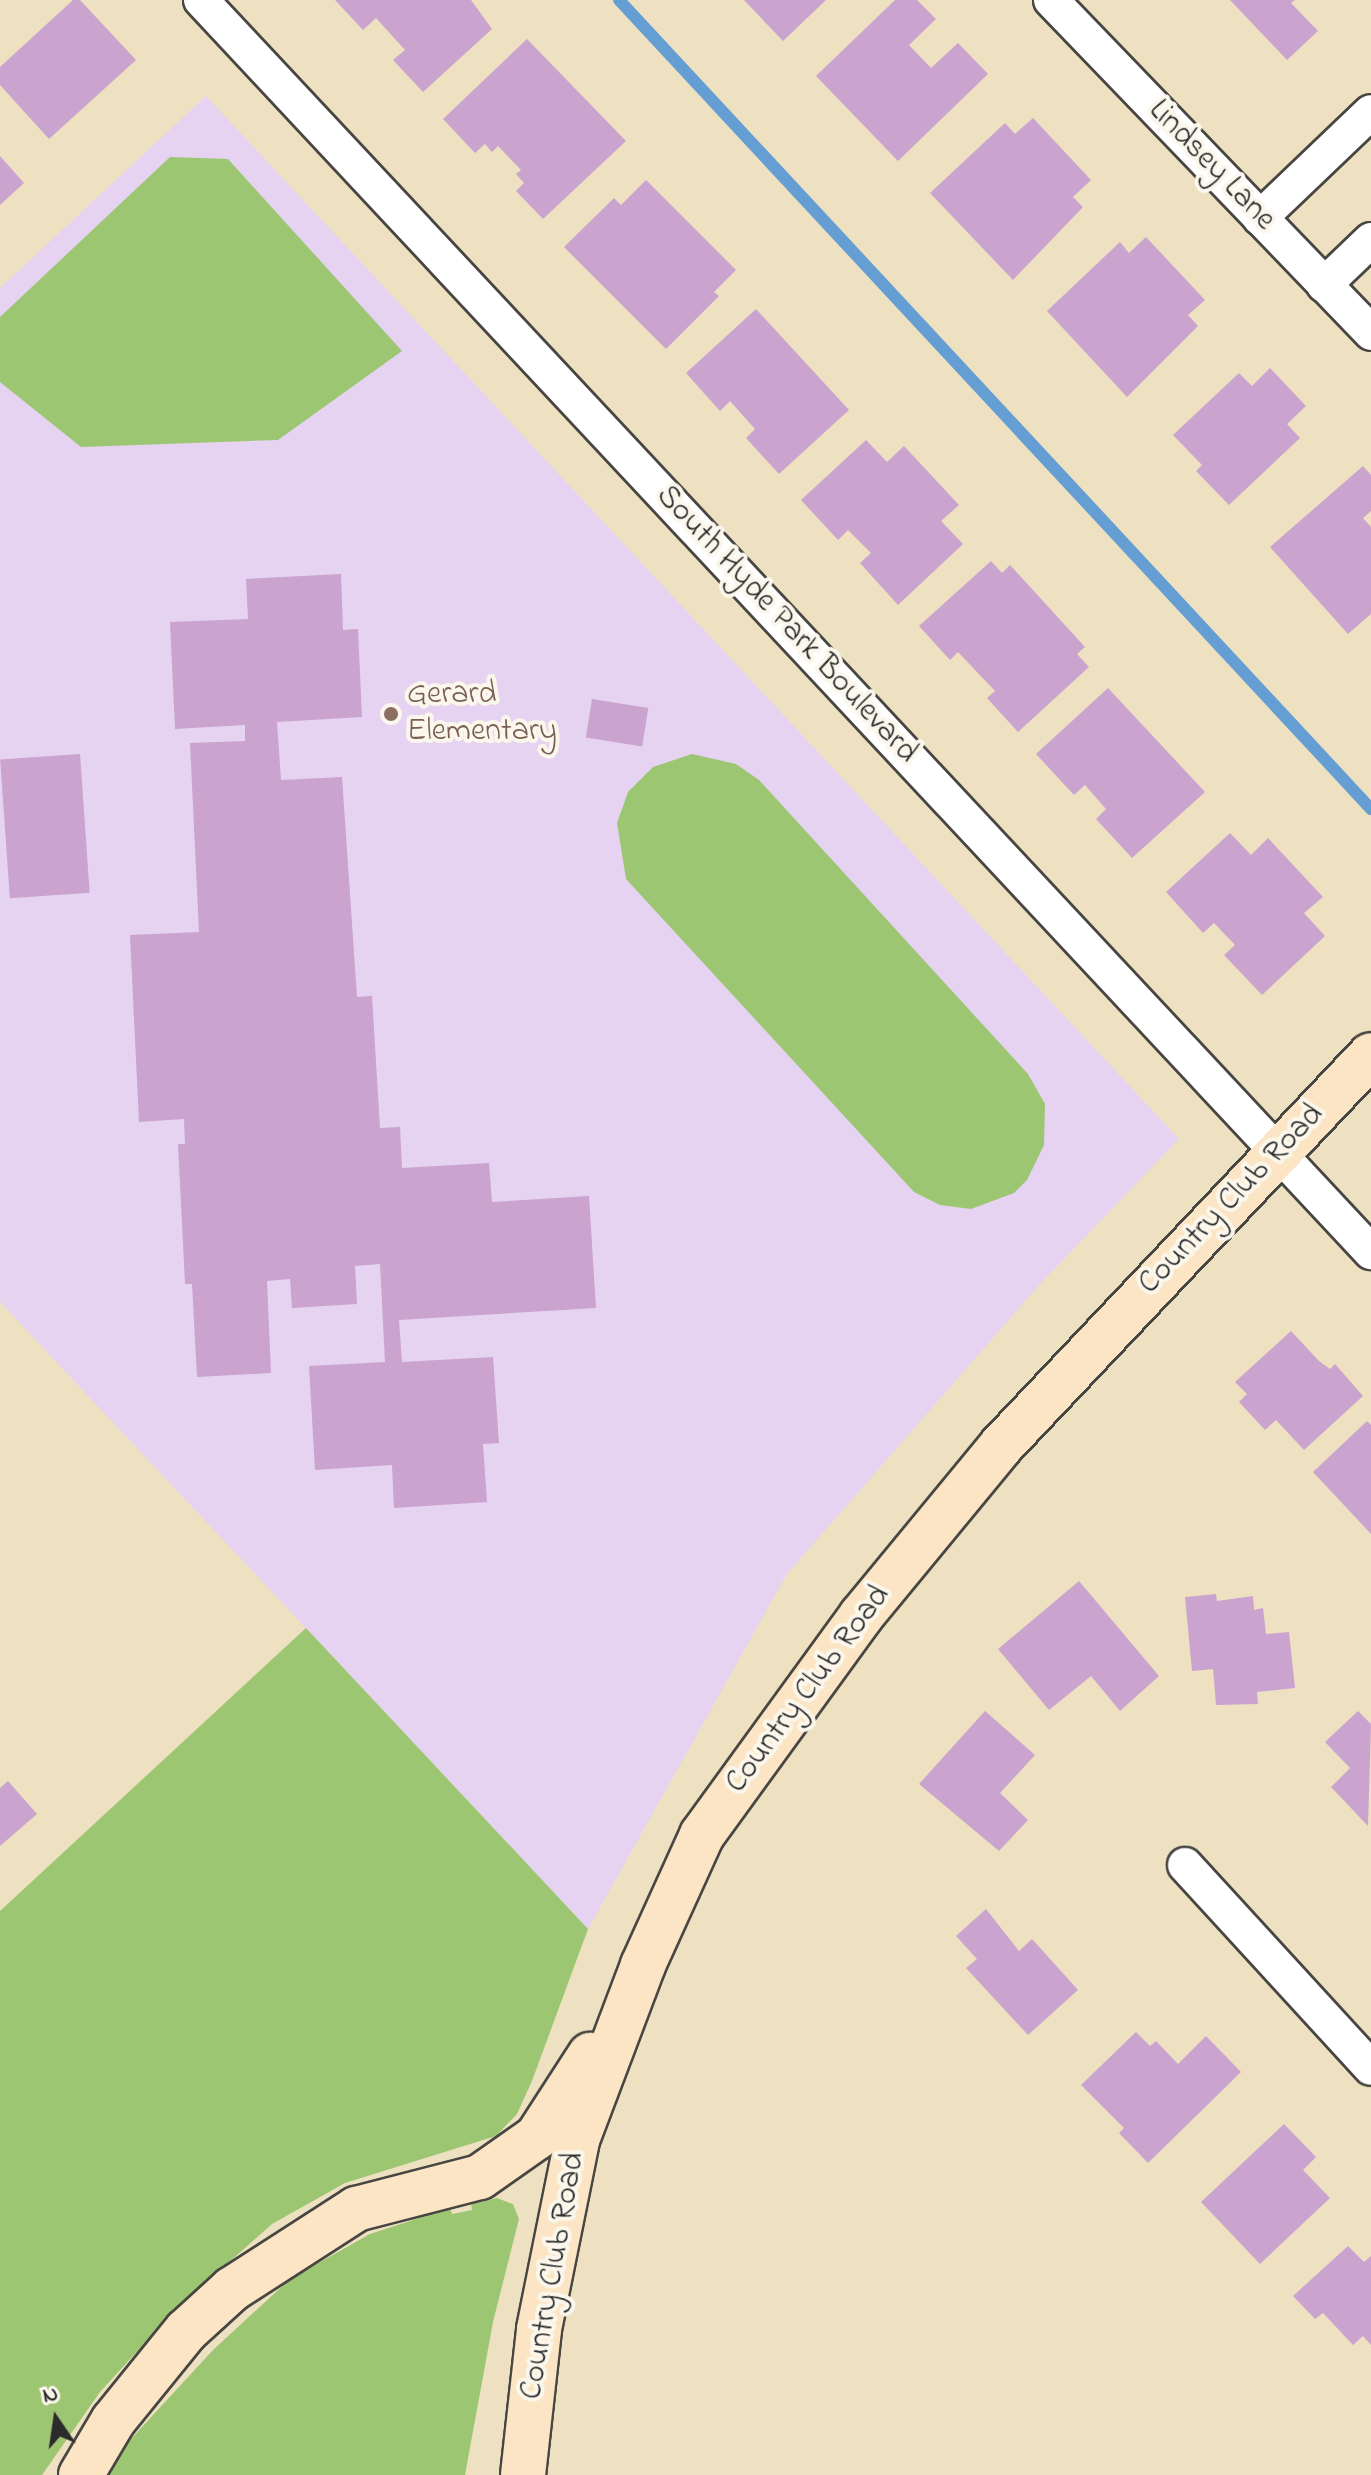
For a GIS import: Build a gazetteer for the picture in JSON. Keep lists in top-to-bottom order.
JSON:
{
  "streets": {
    "main road": ["Country Club Road"],
    "street": ["Lindsey Lane", "South Hyde Park Boulevard"]
  },
  "crossings": [
    ["South Hyde Park Boulevard", "Country Club Road"]
  ],
  "places": ["Gerard Elementary"],
  "north": "top"
}
